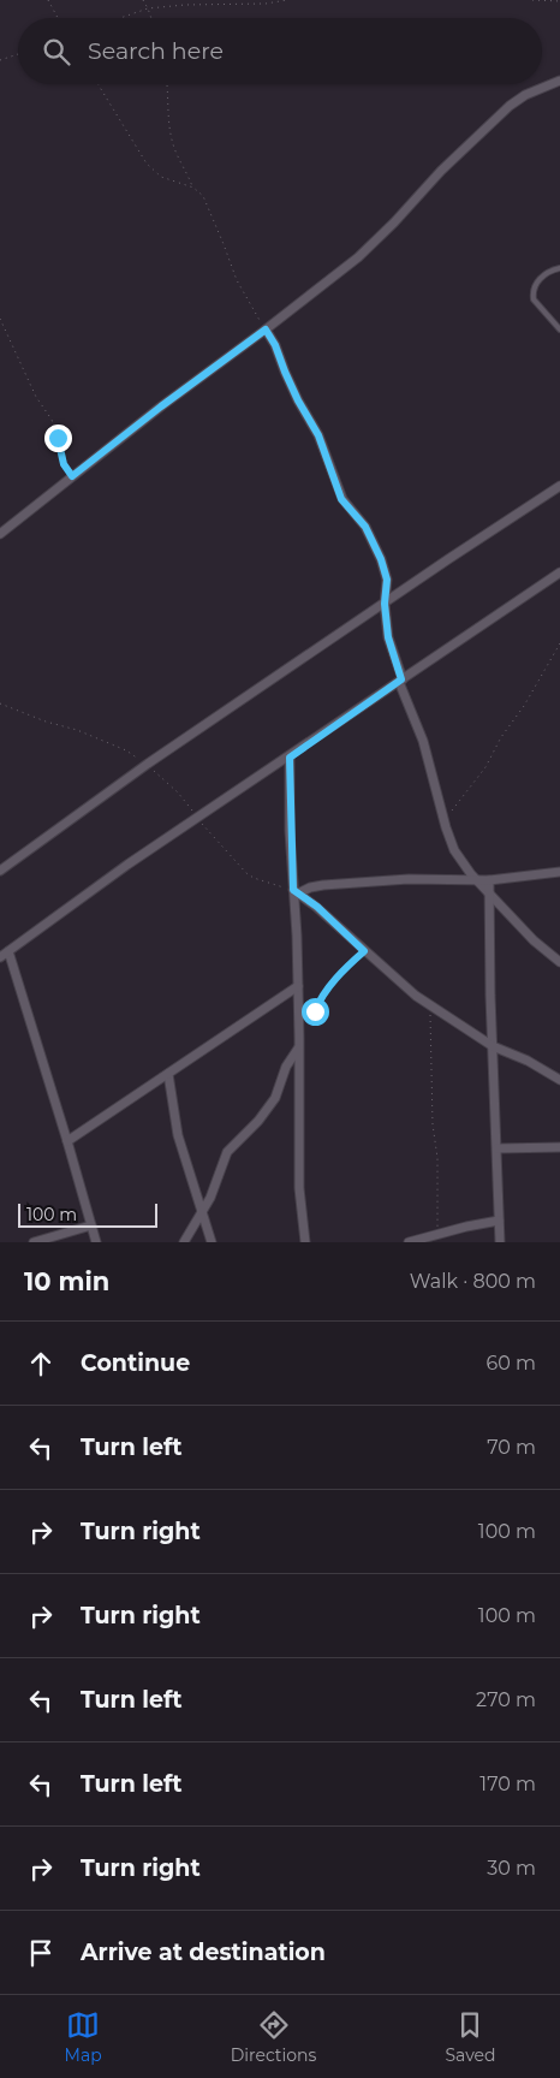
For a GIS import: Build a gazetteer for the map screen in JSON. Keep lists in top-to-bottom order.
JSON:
{
  "scale_bar": "100 m",
  "page": {
    "search": "Search here",
    "scale": "100 m",
    "heading": ["10 min", "Walk · 800 m"],
    "list": [
      ["Continue", "60 m"],
      ["Turn left", "70 m"],
      ["Turn right", "100 m"],
      ["Turn right", "100 m"],
      ["Turn left", "270 m"],
      ["Turn left", "170 m"],
      ["Turn right", "30 m"],
      "Arrive at destination"
    ],
    "nav": ["Map", "Directions", "Saved"]
  }
}
